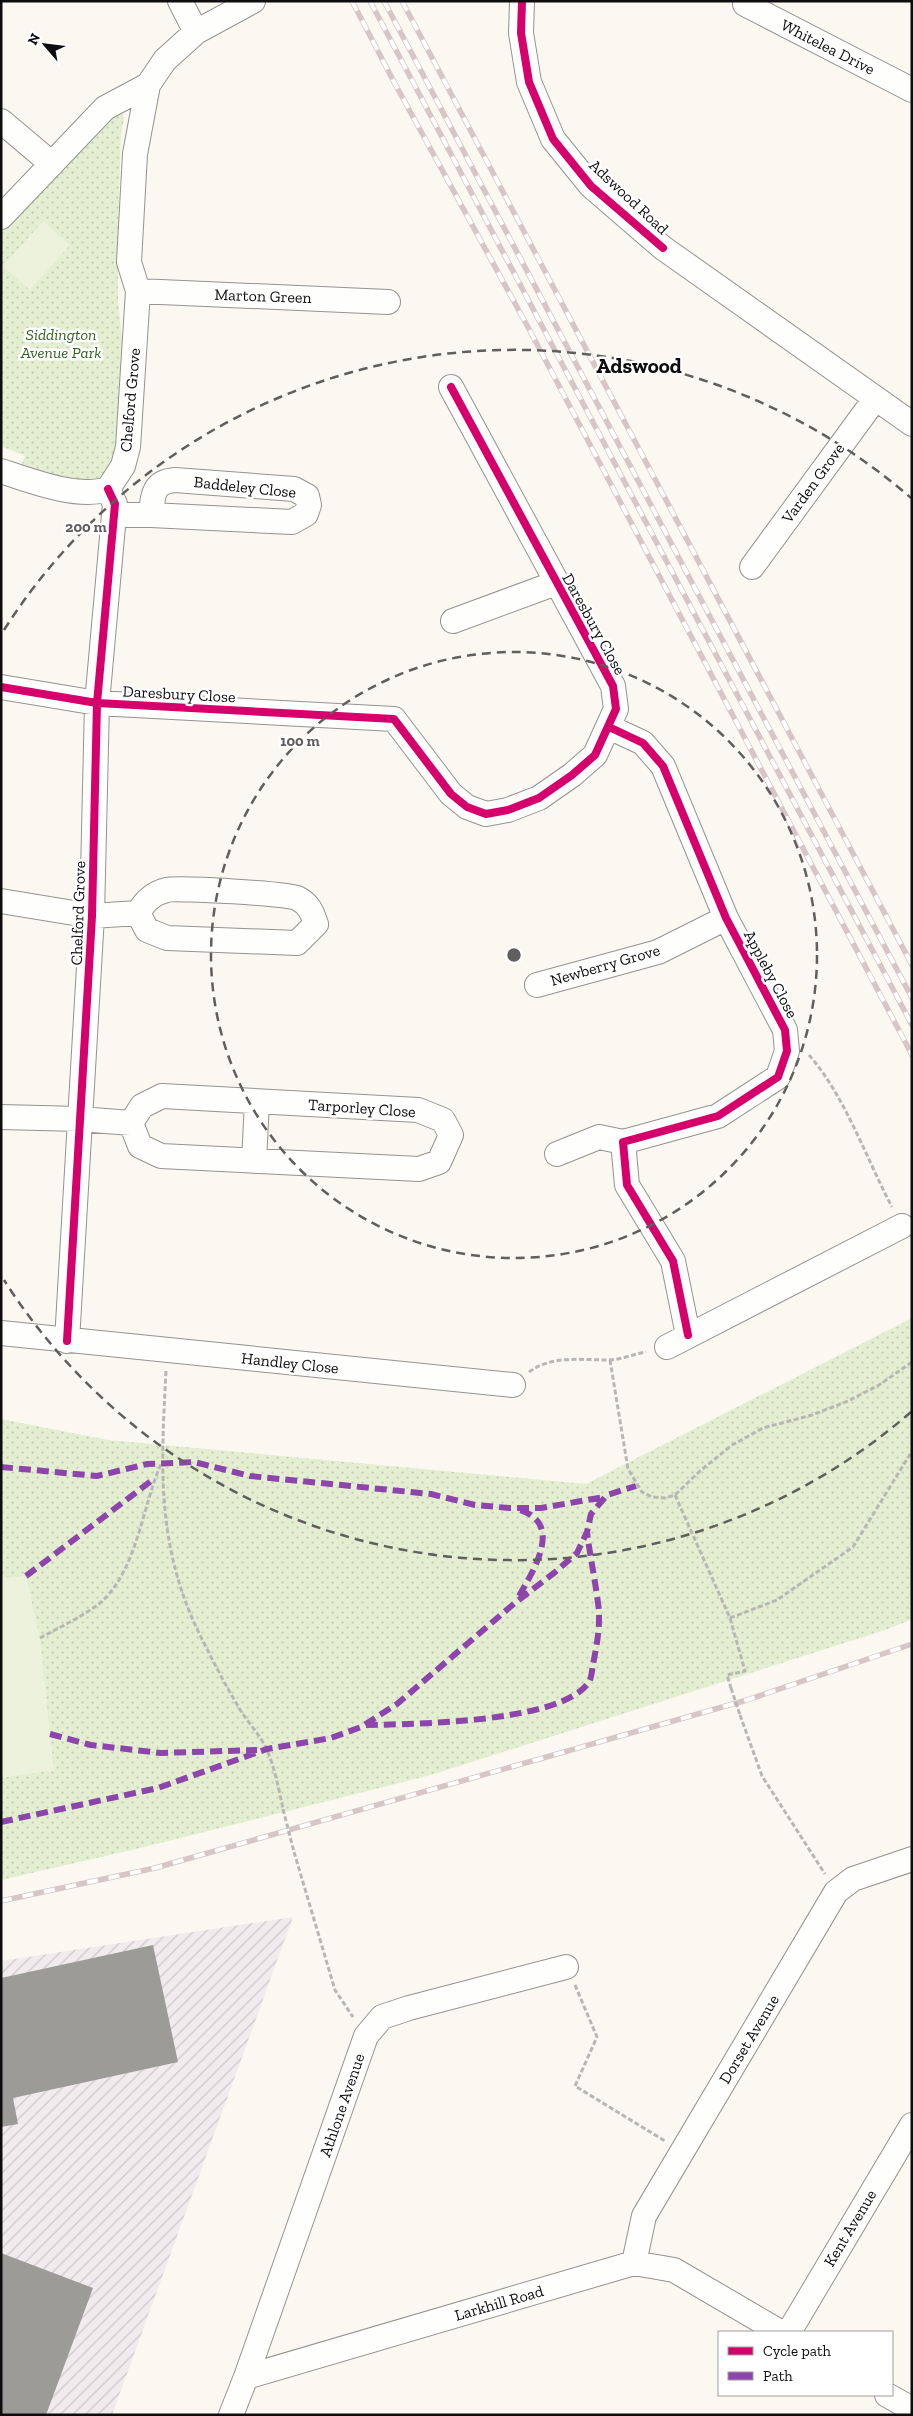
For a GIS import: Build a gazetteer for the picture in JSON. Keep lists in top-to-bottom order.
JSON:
{
  "streets": {
    "street": [
      "Whitelea Drive",
      "Adswood Road",
      "Marton Green",
      "Chelford Grove",
      "Varden Grove",
      "Baddeley Close",
      "Daresbury Close",
      "Newberry Grove",
      "Appleby Close",
      "Tarporley Close",
      "Handley Close",
      "Dorset Avenue",
      "Athlone Avenue",
      "Kent Avenue",
      "Larkhill Road"
    ]
  },
  "crossings": [
    ["Adswood Road", "Varden Grove"],
    ["Marton Green", "Chelford Grove"],
    ["Chelford Grove", "Baddeley Close"],
    ["Chelford Grove", "Daresbury Close"],
    ["Chelford Grove", "Handley Close"],
    ["Daresbury Close", "Appleby Close"],
    ["Newberry Grove", "Appleby Close"],
    ["Dorset Avenue", "Larkhill Road"],
    ["Athlone Avenue", "Larkhill Road"]
  ],
  "districts": ["Adswood"],
  "parks": ["Siddington Avenue Park"],
  "legend": ["Cycle path", "Path"],
  "north": "top left",
  "rings": ["200 m", "100 m"]
}
